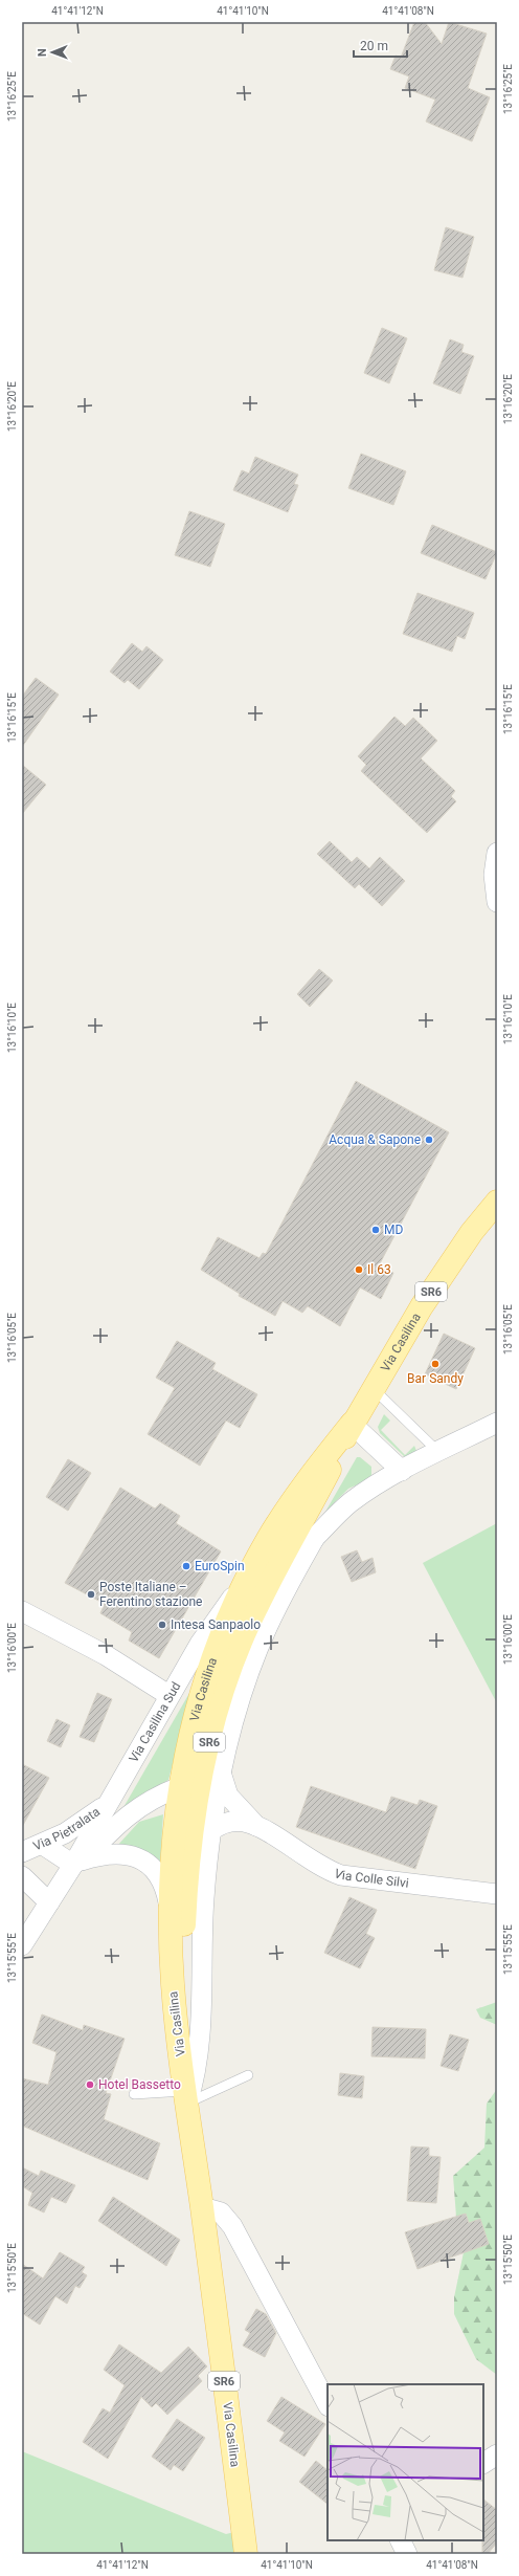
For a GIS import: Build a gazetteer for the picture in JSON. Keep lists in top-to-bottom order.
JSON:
{
  "streets": {
    "main road": ["SR6", "Via Casilina"],
    "street": ["Via Casilina Sud", "Via Pietralata", "Via Colle Silvi"]
  },
  "crossings": [
    ["Via Casilina", "Via Casilina Sud"],
    ["Via Casilina Sud", "Via Pietralata"]
  ],
  "places": [
    "Acqua & Sapone",
    "MD",
    "Il 63",
    "Bar Sandy",
    "EuroSpin",
    "Poste Italiane – Ferentino stazione",
    "Intesa Sanpaolo",
    "Hotel Bassetto"
  ],
  "scale_bar": "20 m",
  "north": "left",
  "coordinates": [
    "41°41'12\"N",
    "41°41'10\"N",
    "41°41'08\"N",
    "13°16'25\"E",
    "13°16'20\"E",
    "13°16'15\"E",
    "13°16'10\"E",
    "13°16'05\"E",
    "13°16'00\"E",
    "13°15'55\"E",
    "13°15'50\"E"
  ]
}
